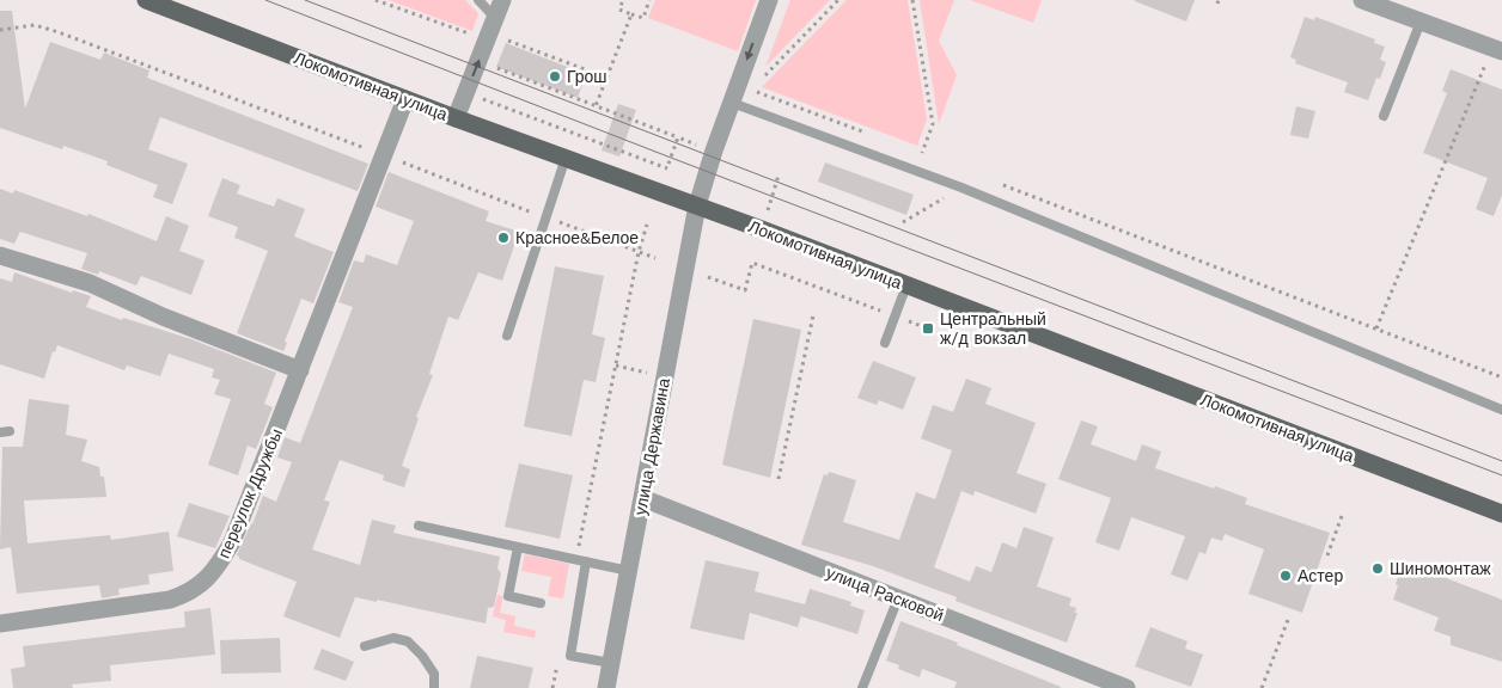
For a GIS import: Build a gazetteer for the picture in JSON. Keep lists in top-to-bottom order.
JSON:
{
  "streets": {
    "main road": ["Локомотивная улица"],
    "street": ["улица Державина", "переулок Дружбы", "улица Расковой"]
  },
  "crossings": [
    ["Локомотивная улица", "улица Державина"],
    ["Локомотивная улица", "переулок Дружбы"],
    ["улица Державина", "улица Расковой"]
  ],
  "places": {
    "other": [
      "Грош",
      "Красное&Белое",
      "Шиномонтаж",
      "Астер"
    ],
    "transit": ["Центральный ж/д вокзал"]
  }
}
